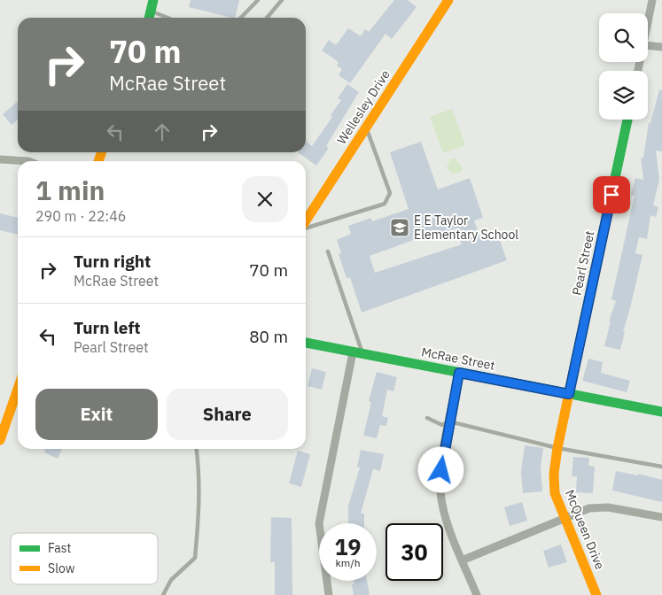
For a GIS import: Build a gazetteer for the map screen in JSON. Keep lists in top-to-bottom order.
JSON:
{
  "streets": {
    "street": [
      "Wellesley Drive",
      "Pearl Street",
      "McRae Street",
      "McQueen Drive"
    ]
  },
  "crossings": [
    ["Pearl Street", "McRae Street"],
    ["Pearl Street", "McQueen Drive"],
    ["McRae Street", "McQueen Drive"]
  ],
  "places": {
    "school or university": ["E E Taylor Elementary School"]
  },
  "legend": ["Fast", "Slow"],
  "page": {
    "turn": ["70 m", "McRae Street"],
    "heading": ["1 min", "290 m · 22:46"],
    "list": [
      {
        "name": "Turn right",
        "note": "McRae Street",
        "value": "70 m"
      },
      {
        "name": "Turn left",
        "note": "Pearl Street",
        "value": "80 m"
      }
    ],
    "buttons": ["Exit", "Share"],
    "speed": "19 km/h",
    "limit": "30"
  }
}
